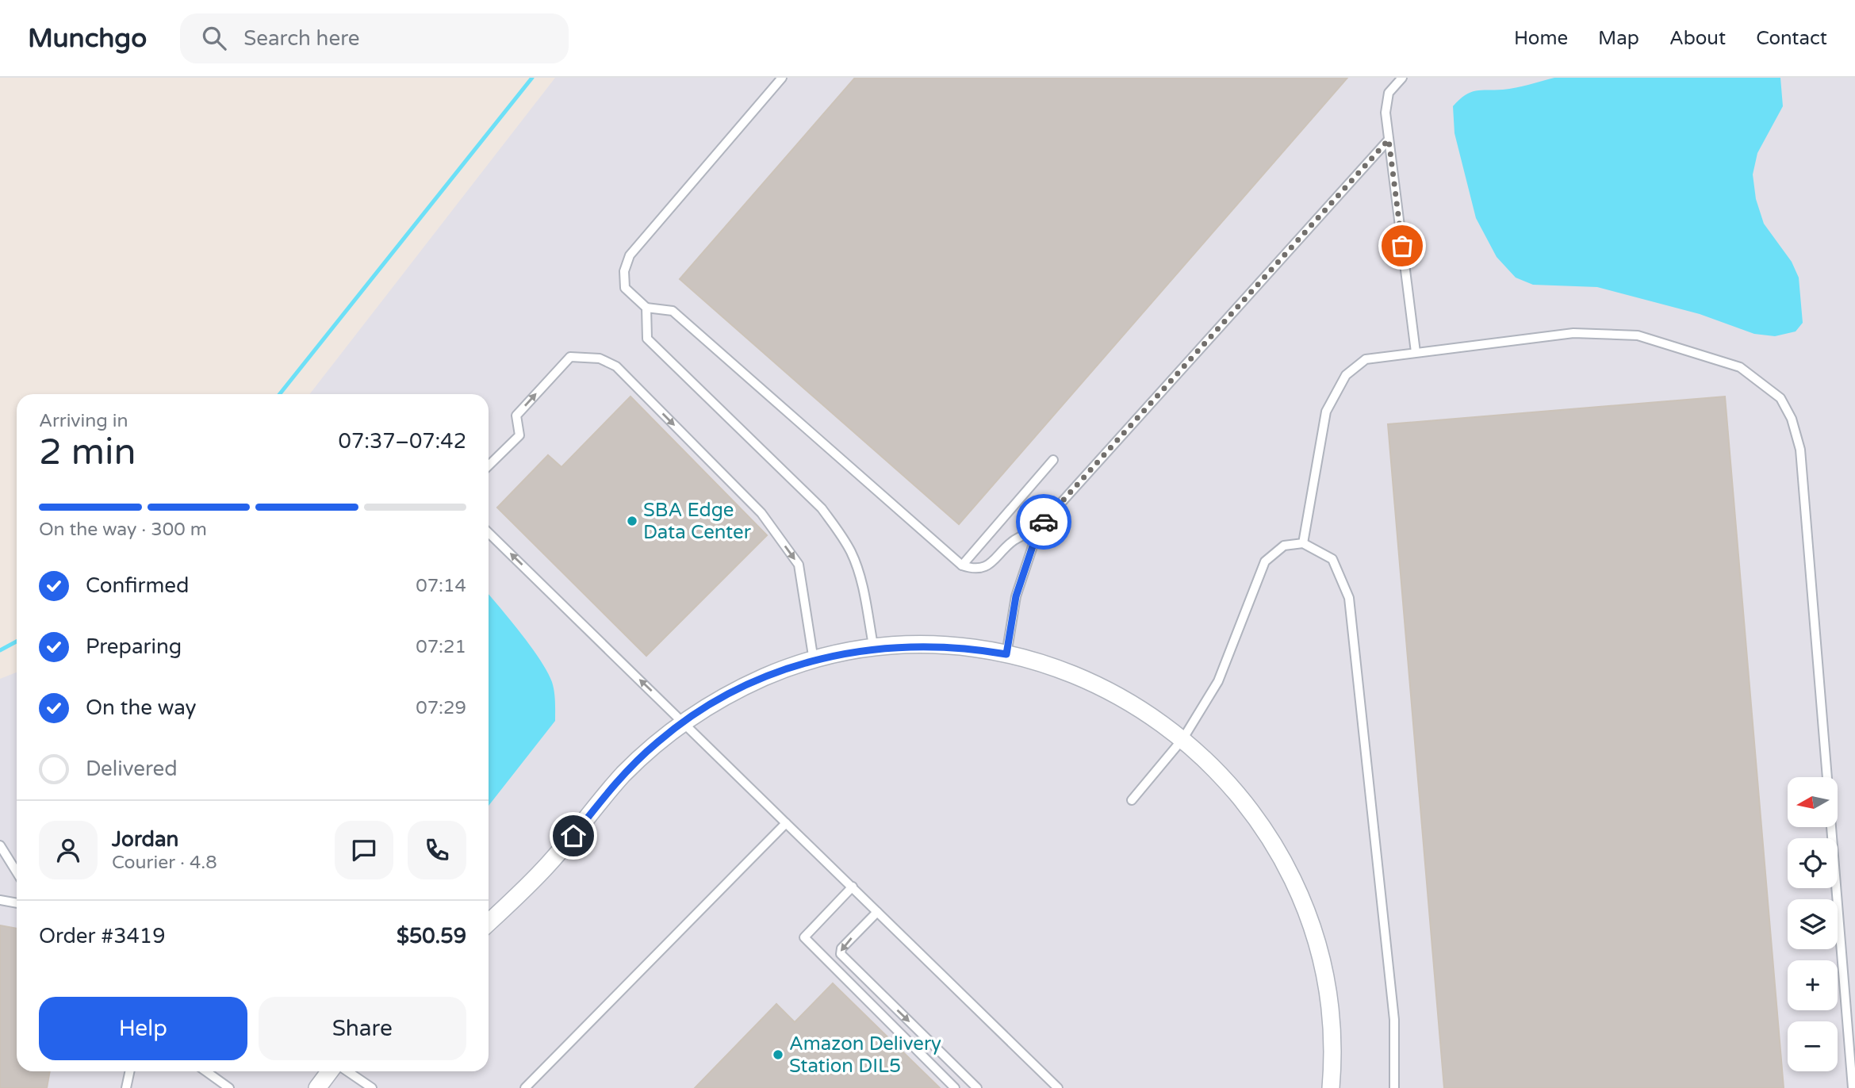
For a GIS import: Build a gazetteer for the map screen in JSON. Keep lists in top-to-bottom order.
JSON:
{
  "places": ["SBA Edge Data Center", "Amazon Delivery Station DIL5"],
  "north": "left",
  "page": {
    "header": "Munchgo",
    "search": "Search here",
    "nav": [
      "Home",
      "Map",
      "About",
      "Contact"
    ],
    "heading": ["2 min", "Arriving in", "07:37–07:42"],
    "panel": [
      "Jordan",
      "Courier · 4.8",
      "Order #3419",
      "$50.59"
    ],
    "bar": "On the way · 300 m",
    "list": [
      ["Confirmed", "07:14"],
      ["Preparing", "07:21"],
      ["On the way", "07:29"],
      "Delivered"
    ],
    "map_buttons": ["+", "−"],
    "buttons": ["Help", "Share"]
  }
}
